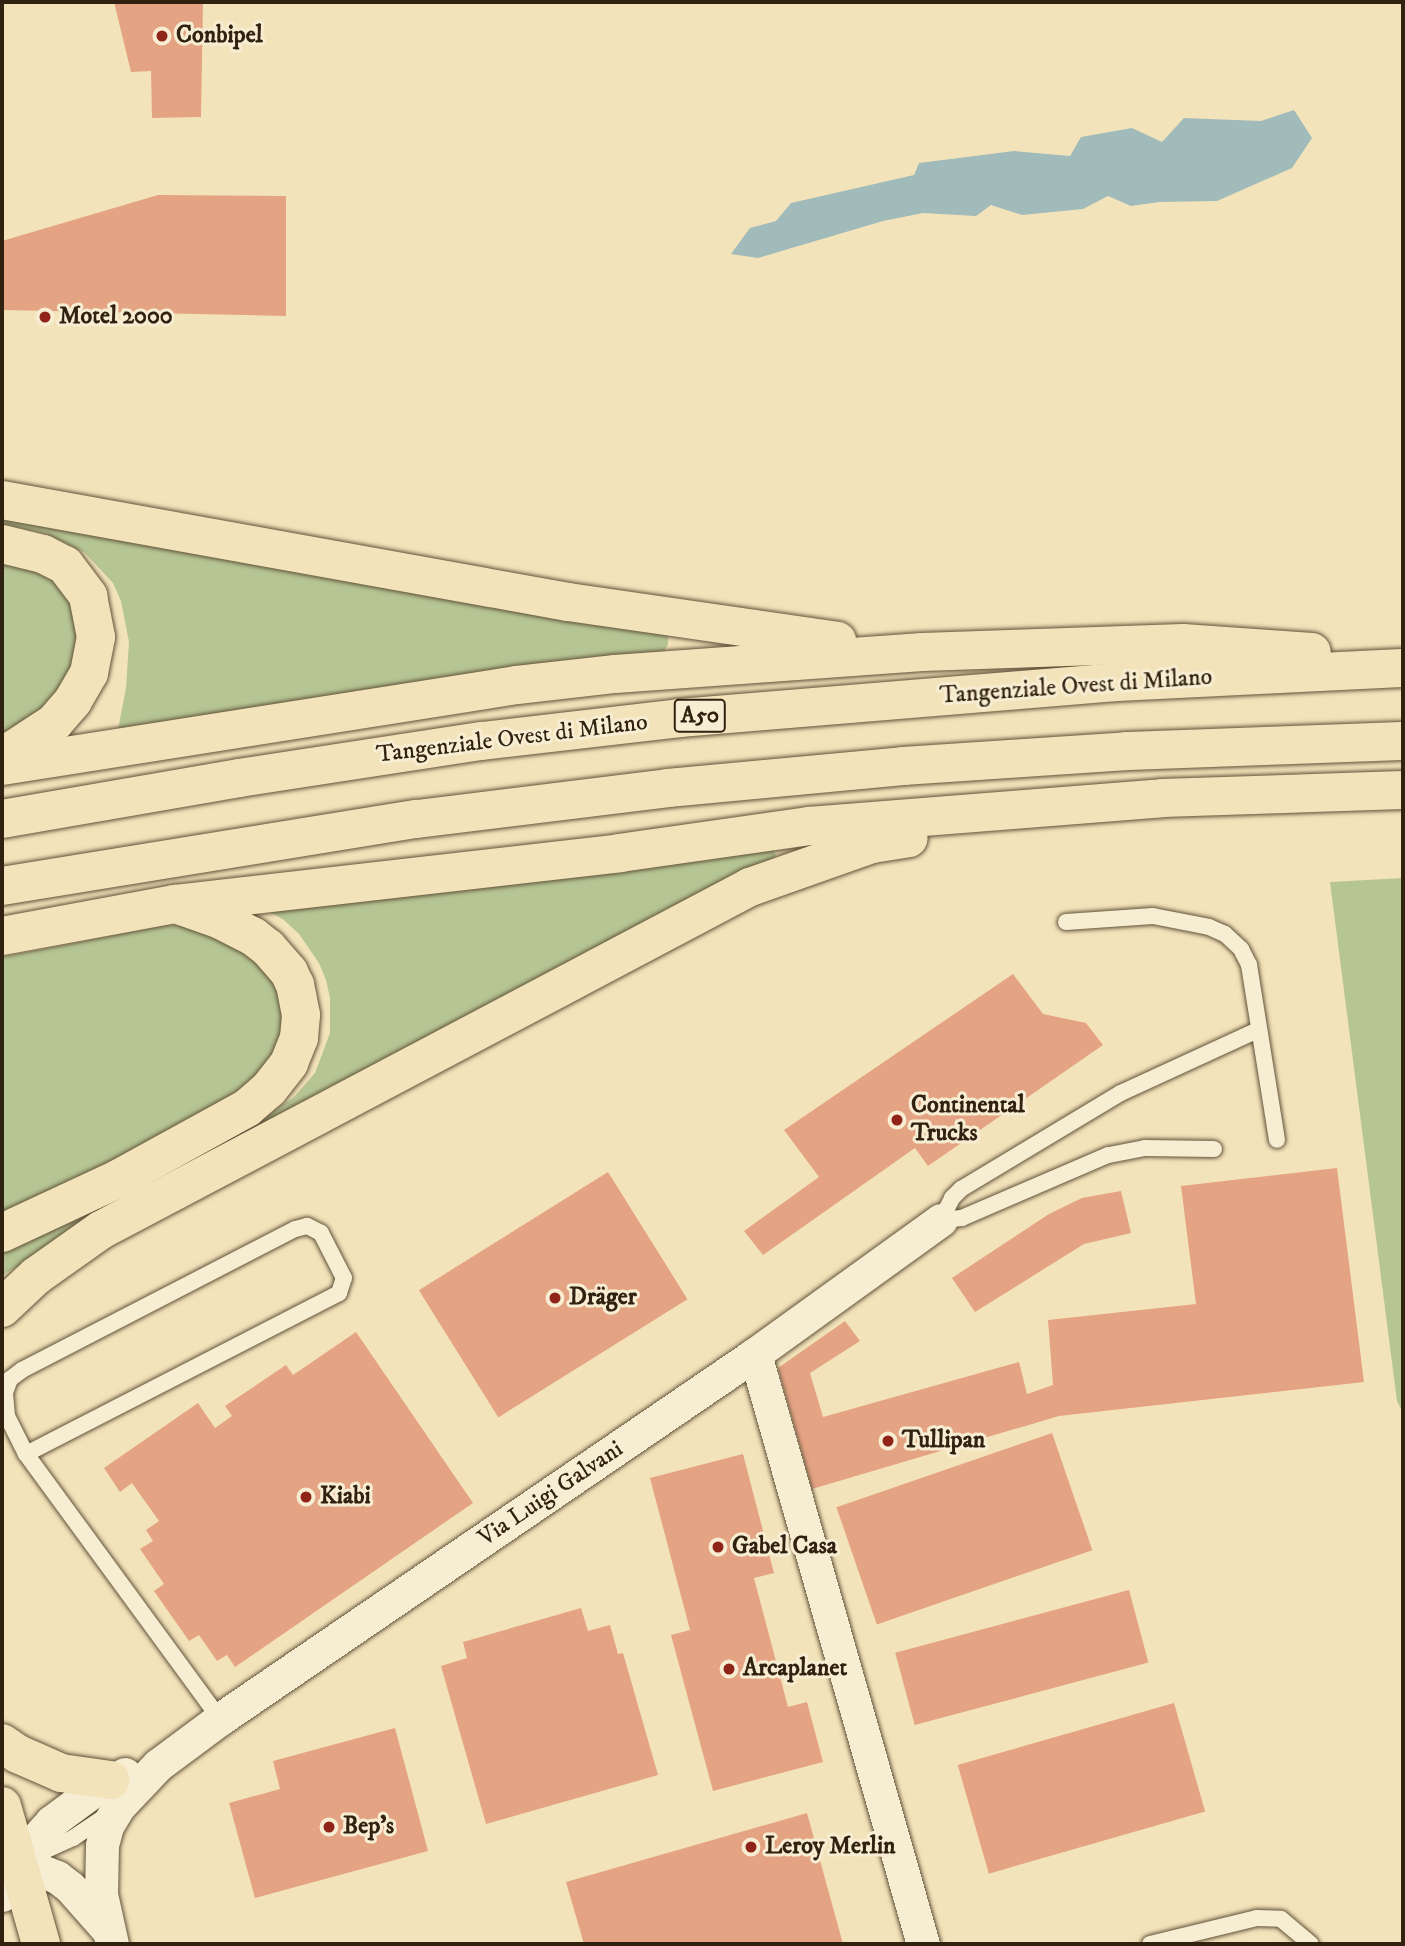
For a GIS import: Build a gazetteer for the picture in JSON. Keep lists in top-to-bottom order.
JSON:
{
  "streets": {
    "main road": ["Tangenziale Ovest di Milano", "A50"],
    "street": ["Via Luigi Galvani"]
  },
  "places": [
    "Conbipel",
    "Motel 2000",
    "Continental Trucks",
    "Dräger",
    "Tullipan",
    "Kiabi",
    "Gabel Casa",
    "Arcaplanet",
    "Bep's",
    "Leroy Merlin"
  ]
}
